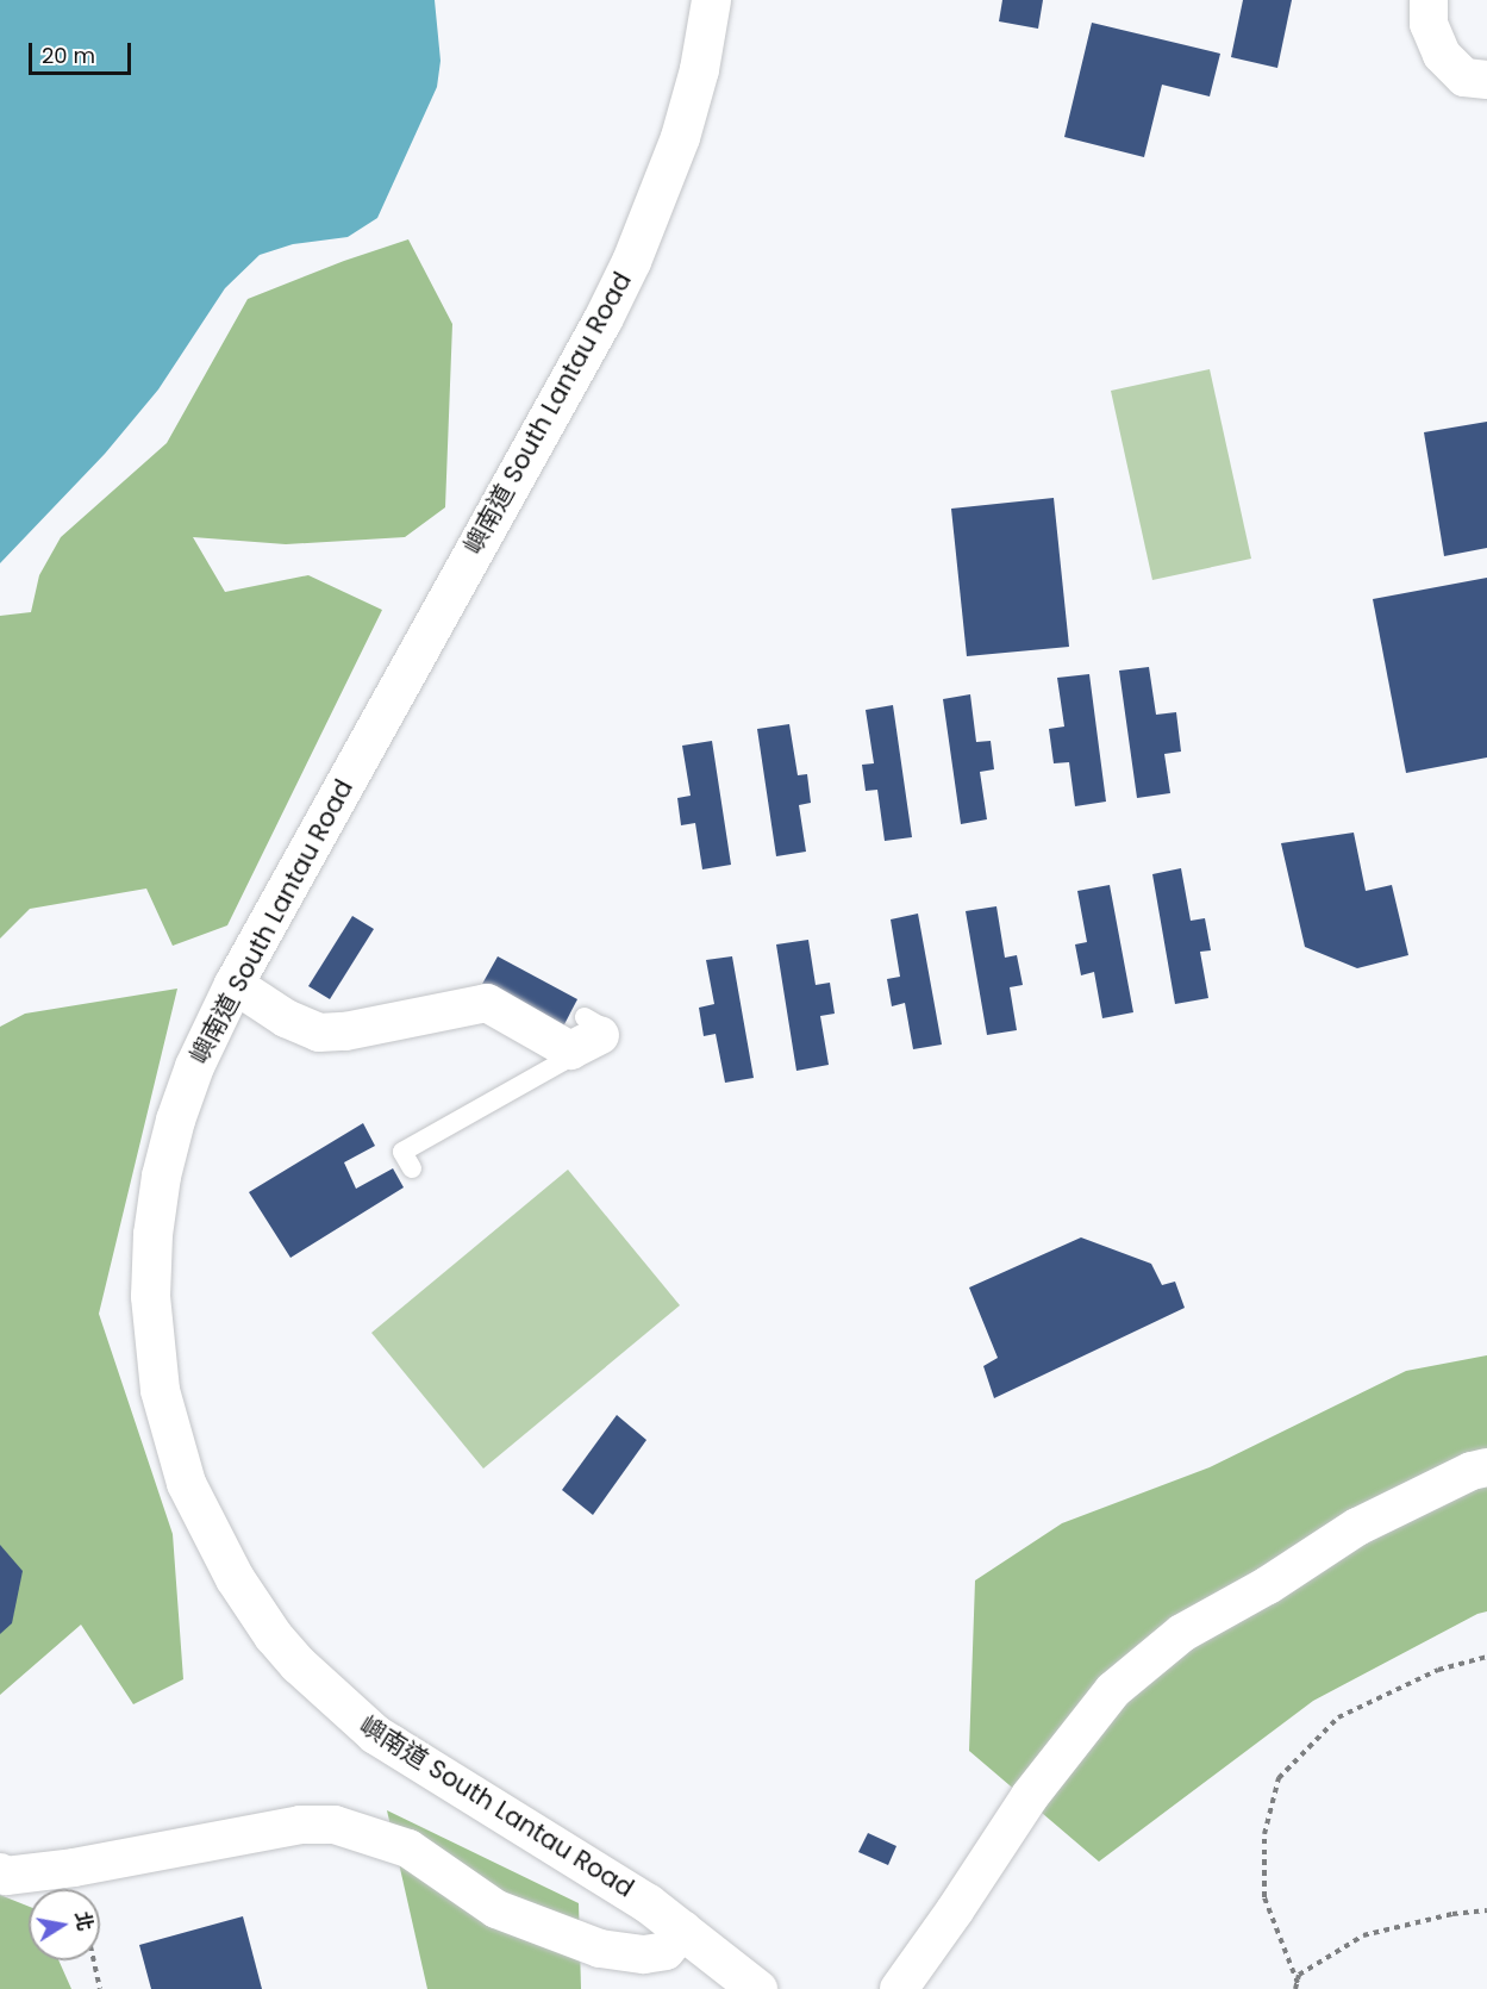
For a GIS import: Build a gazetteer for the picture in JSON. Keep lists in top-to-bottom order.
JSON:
{
  "streets": {
    "main road": ["嶼南道 South Lantau Road"]
  },
  "scale_bar": "20 m",
  "north": "right"
}
